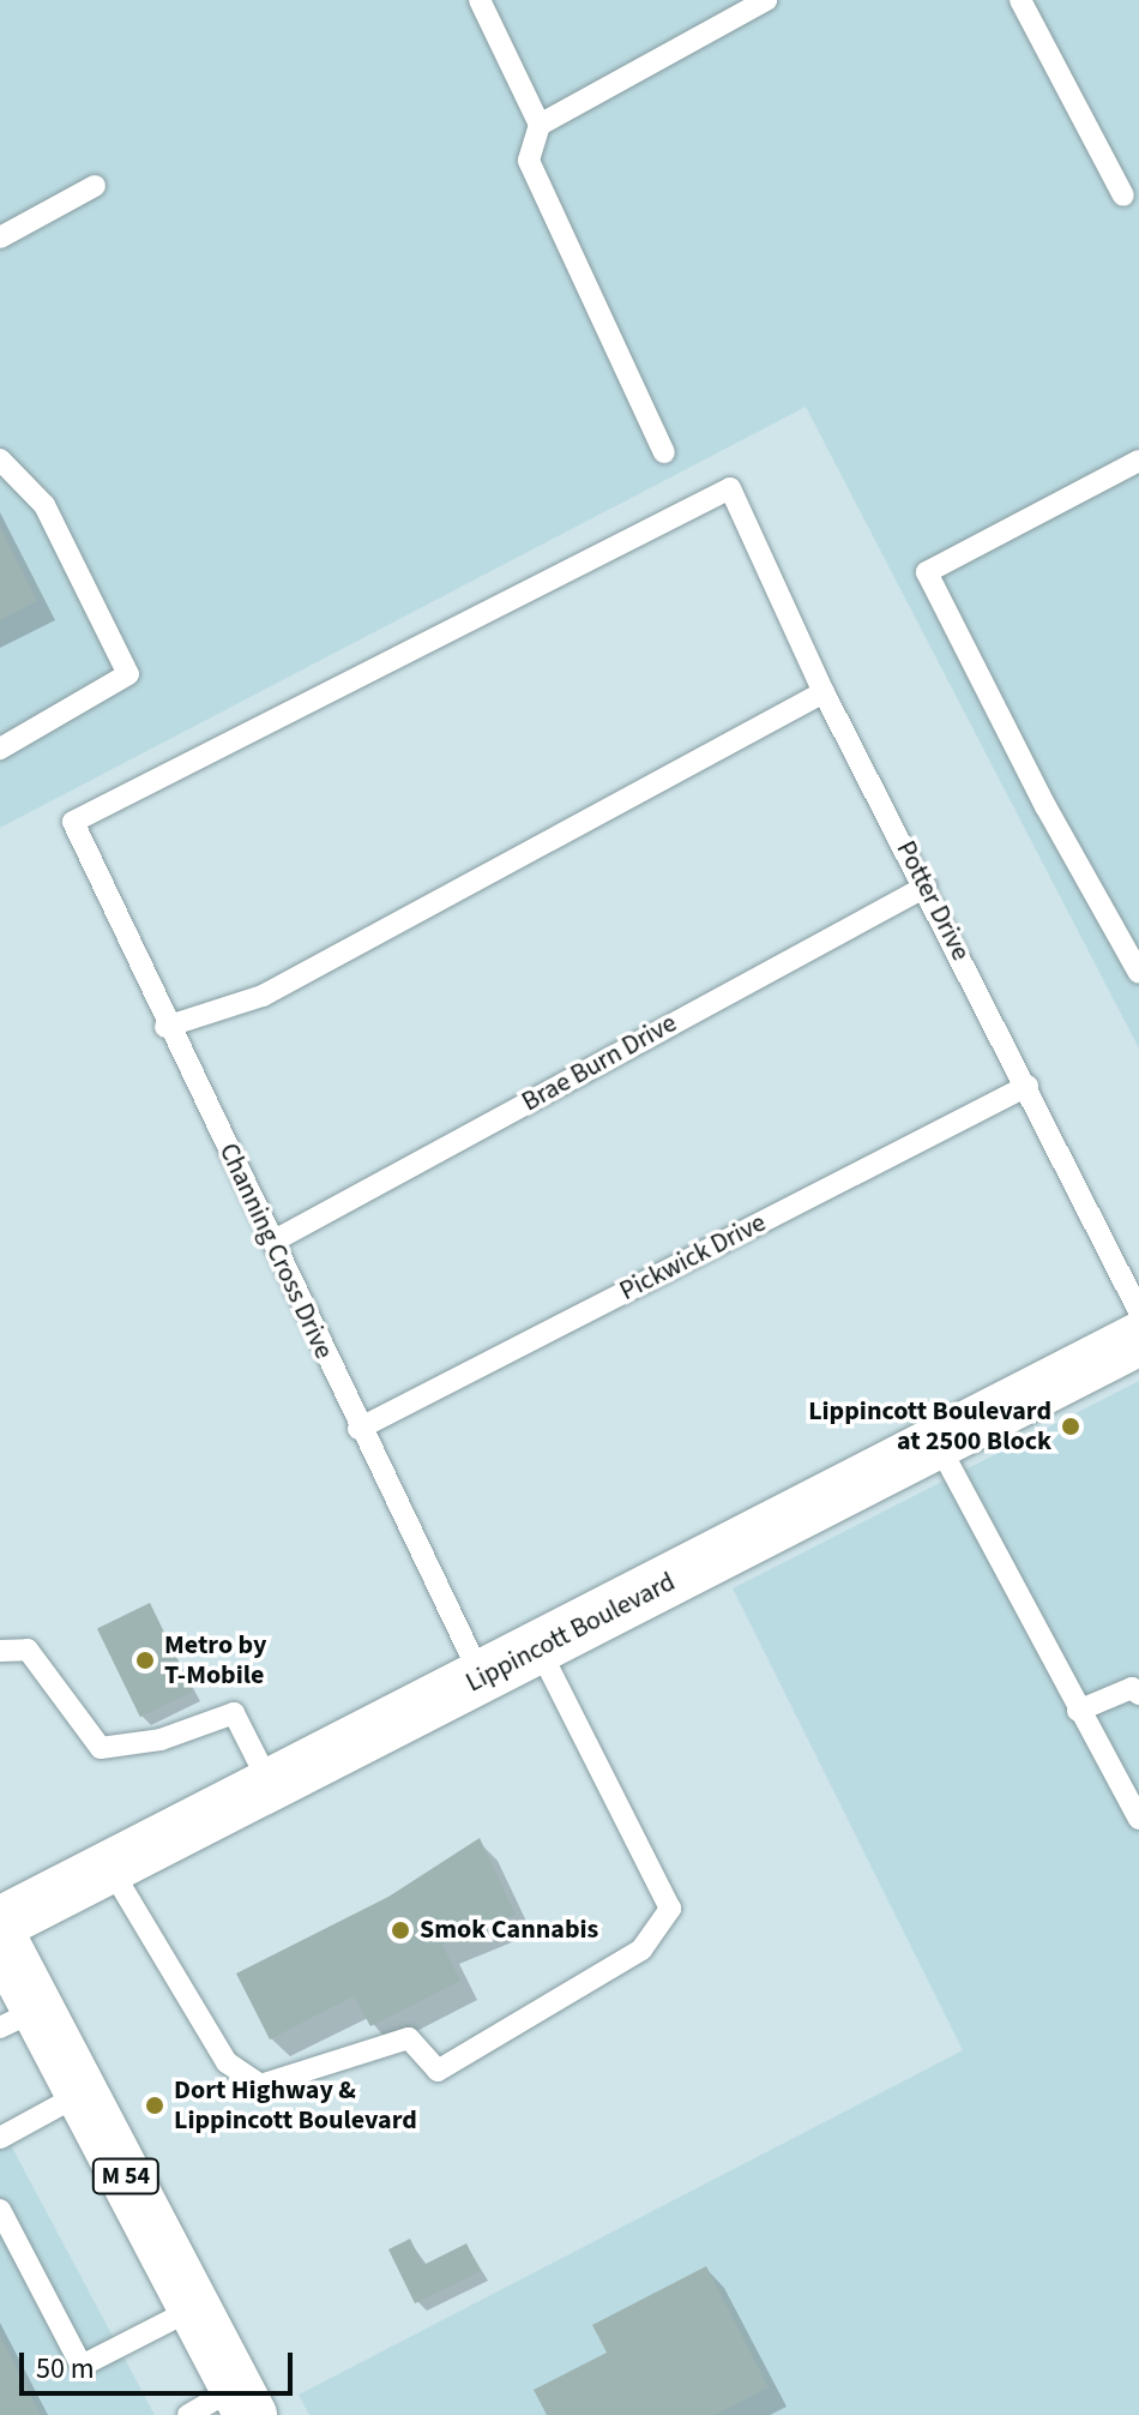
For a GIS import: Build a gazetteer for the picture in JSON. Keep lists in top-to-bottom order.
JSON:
{
  "streets": {
    "street": ["Lippincott Boulevard", "M 54"],
    "lane": [
      "Potter Drive",
      "Brae Burn Drive",
      "Channing Cross Drive",
      "Pickwick Drive"
    ]
  },
  "crossings": [
    ["Potter Drive", "Brae Burn Drive"],
    ["Potter Drive", "Channing Cross Drive"],
    ["Potter Drive", "Pickwick Drive"],
    ["Brae Burn Drive", "Channing Cross Drive"],
    ["Channing Cross Drive", "Pickwick Drive"],
    ["Channing Cross Drive", "Lippincott Boulevard"]
  ],
  "places": [
    "Lippincott Boulevard at 2500 Block",
    "Metro by T-Mobile",
    "Smok Cannabis",
    "Dort Highway & Lippincott Boulevard"
  ],
  "scale_bar": "50 m"
}
